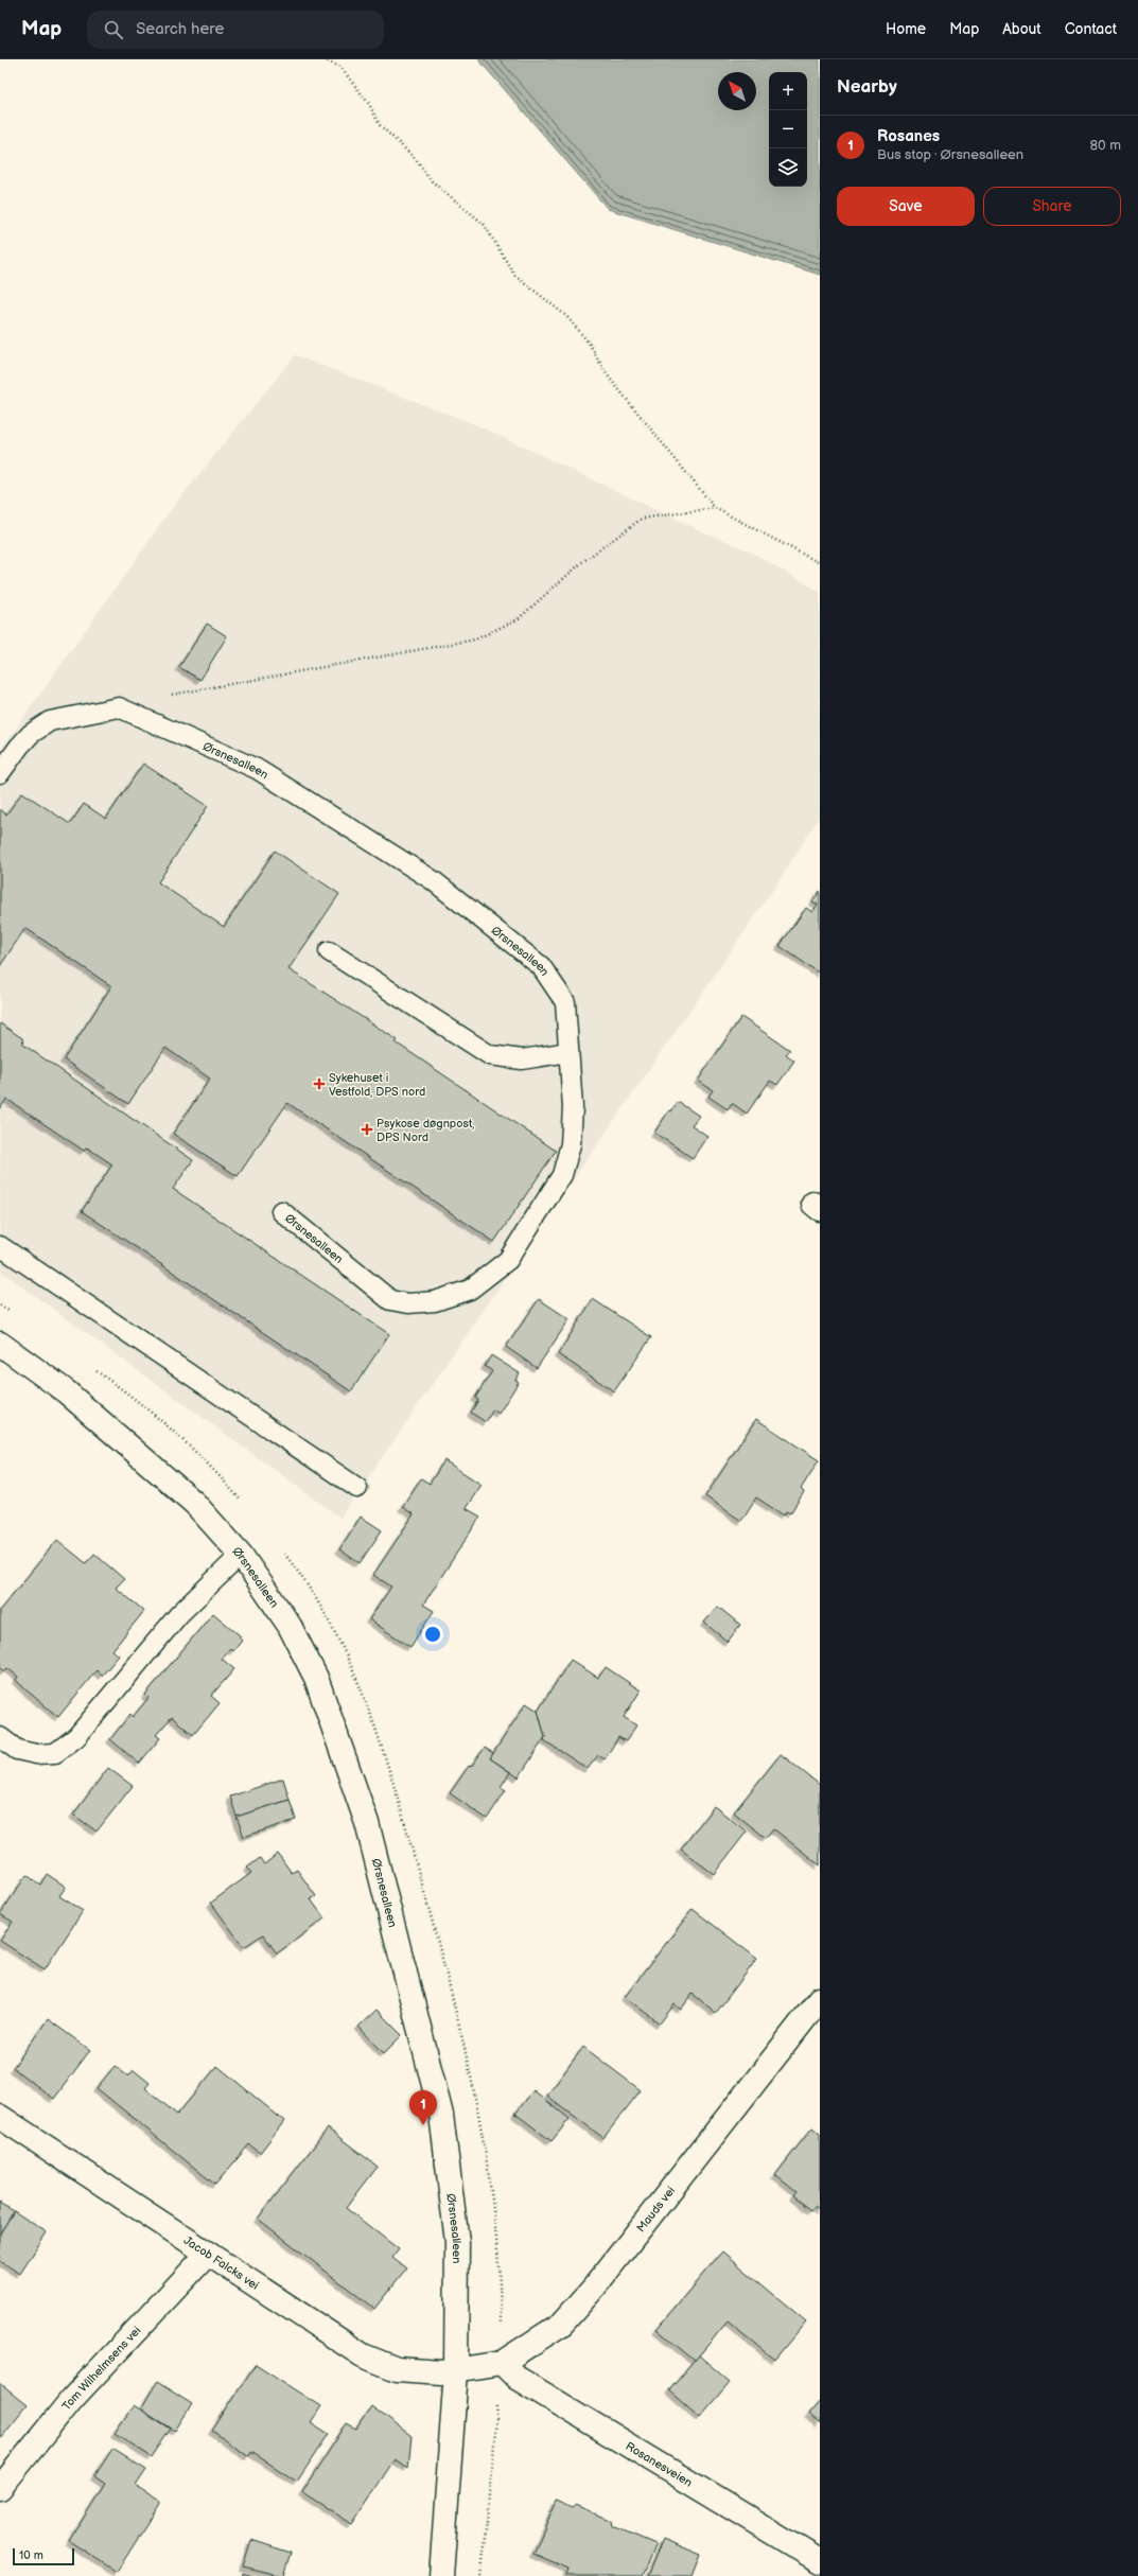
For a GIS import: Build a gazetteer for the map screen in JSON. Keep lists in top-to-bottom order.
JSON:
{
  "streets": {
    "street": [
      "Ørsnesalleen",
      "Mauds vei",
      "Jacob Falcks vei",
      "Tom Wilhelmsens vei",
      "Rosanesveien"
    ]
  },
  "crossings": [
    ["Ørsnesalleen", "Mauds vei"],
    ["Ørsnesalleen", "Jacob Falcks vei"],
    ["Mauds vei", "Jacob Falcks vei"],
    ["Mauds vei", "Rosanesveien"],
    ["Jacob Falcks vei", "Tom Wilhelmsens vei"]
  ],
  "places": {
    "health": ["Sykehuset i Vestfold, DPS nord", "Psykose døgnpost, DPS Nord"]
  },
  "scale_bar": "10 m",
  "north": "top left",
  "page": {
    "header": "Map",
    "search": "Search here",
    "nav": [
      "Home",
      "Map",
      "About",
      "Contact"
    ],
    "heading": "Nearby",
    "map_buttons": ["+", "−"],
    "list": [
      {
        "mark": "1",
        "name": "Rosanes",
        "note": "Bus stop · Ørsnesalleen",
        "value": "80 m"
      }
    ],
    "buttons": ["Save", "Share"],
    "pins": "1",
    "scale": "10 m"
  }
}
